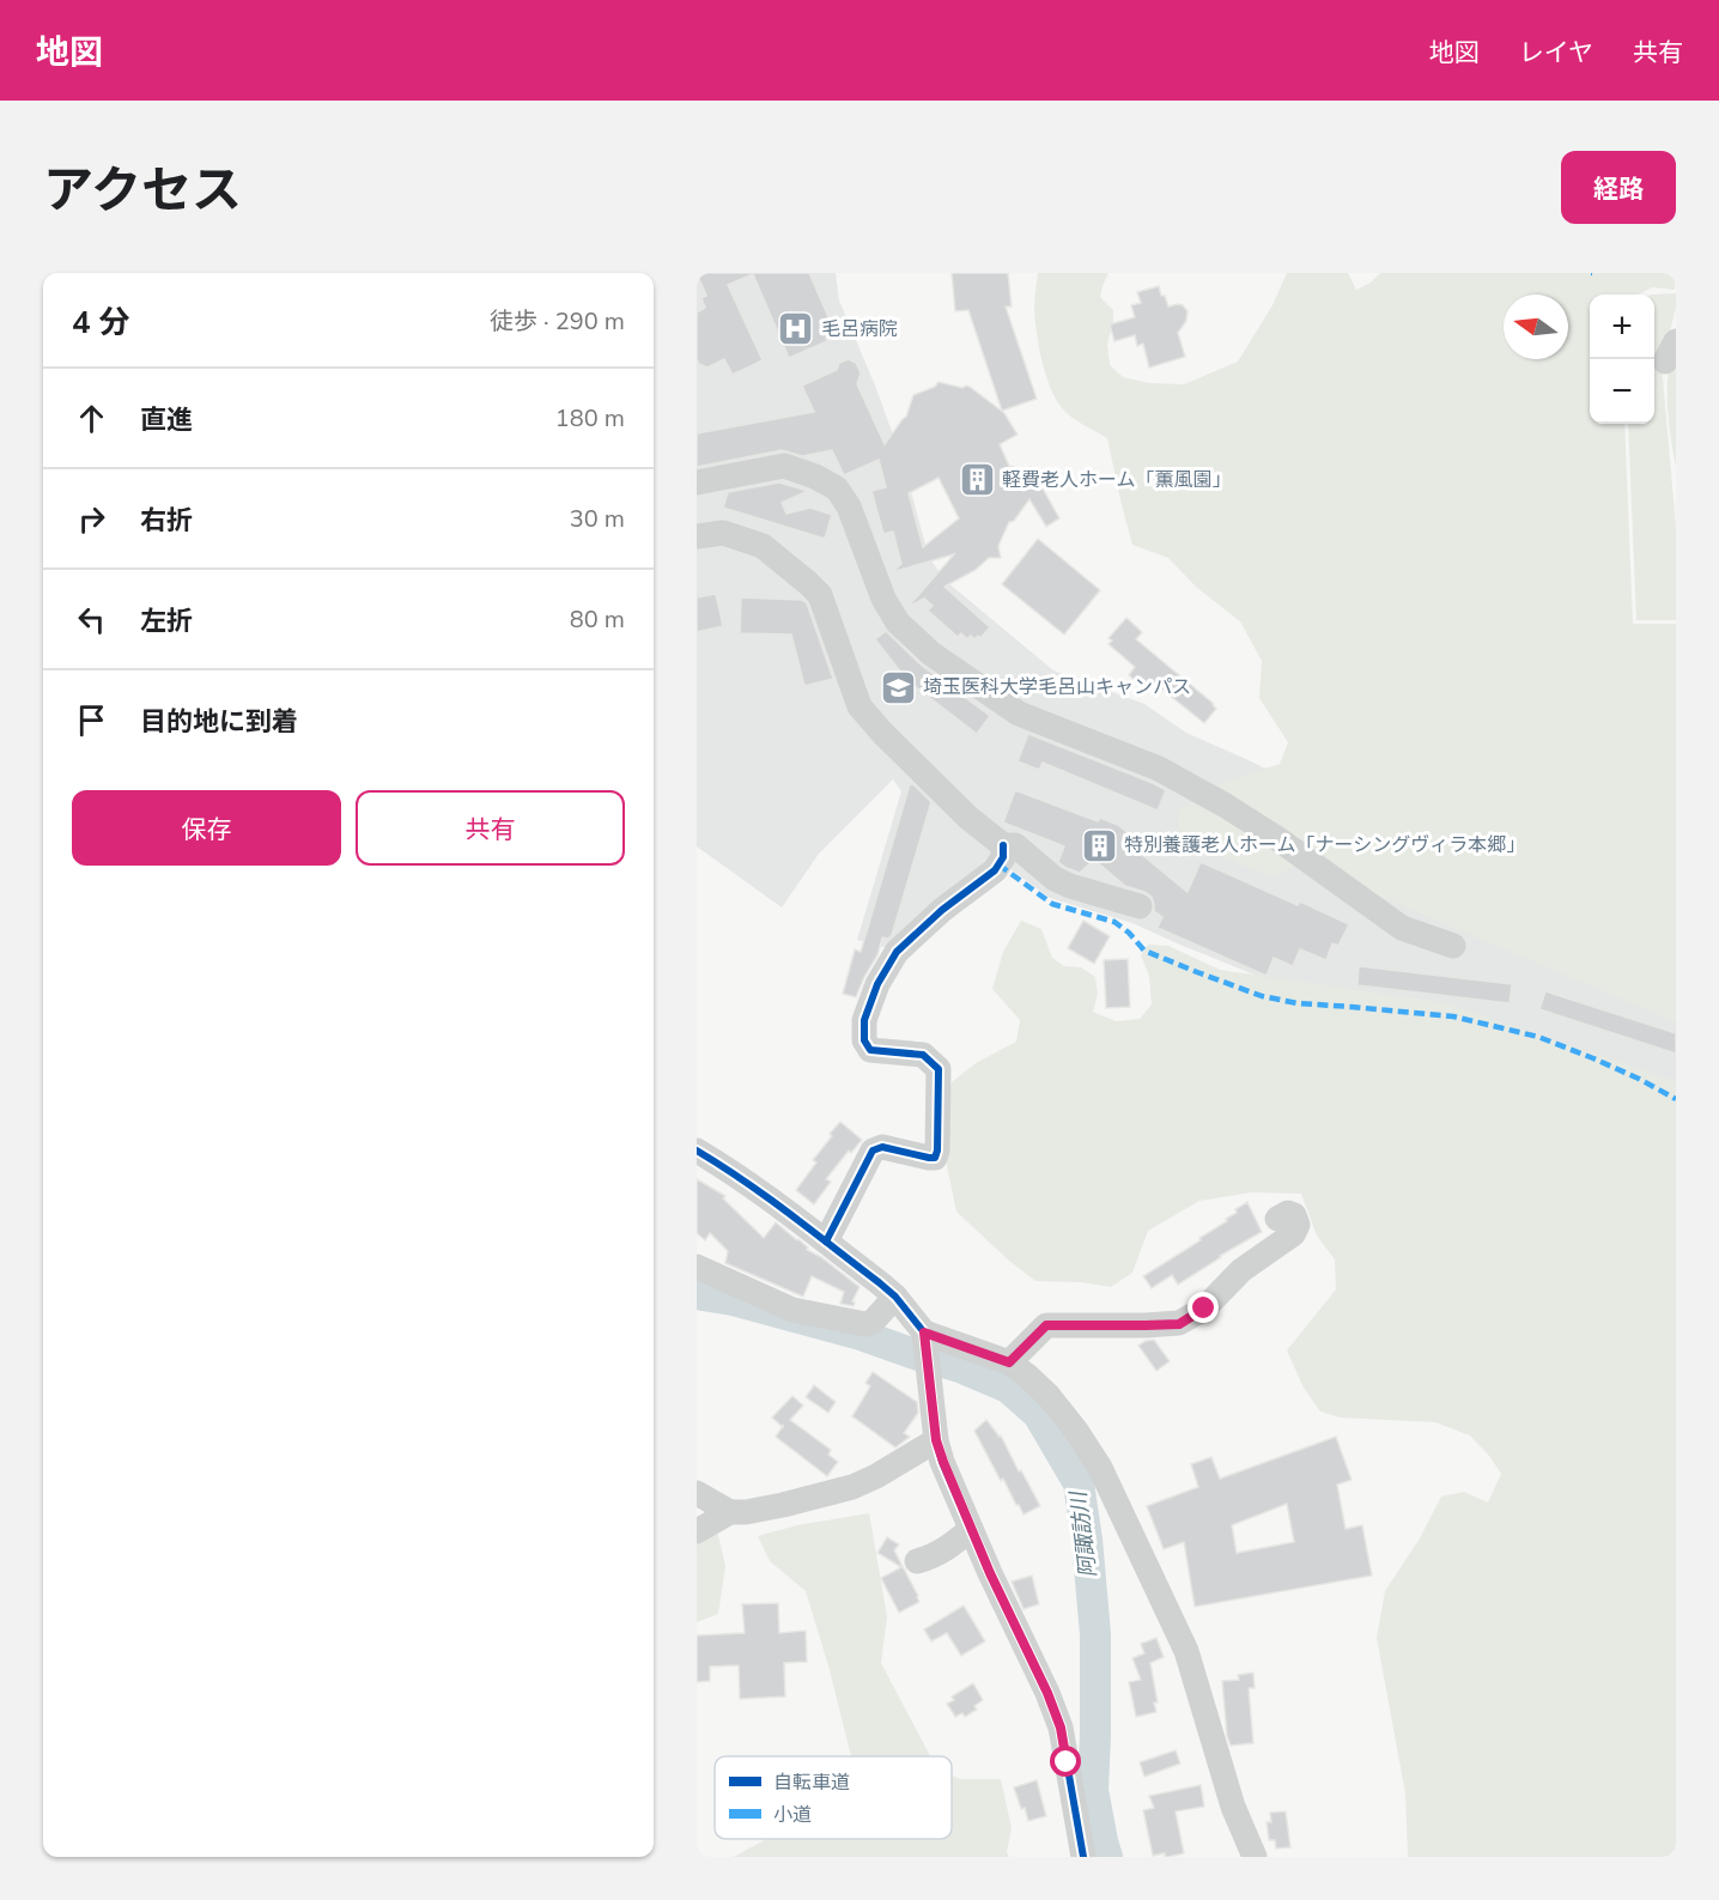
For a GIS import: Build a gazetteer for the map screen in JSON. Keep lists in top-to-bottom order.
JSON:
{
  "water": ["阿諏訪川"],
  "places": {
    "hospital": ["毛呂病院"],
    "building": ["軽費老人ホーム「薫風園」", "特別養護老人ホーム「ナーシングヴィラ本郷」"],
    "school or university": ["埼玉医科大学毛呂山キャンパス"]
  },
  "legend": ["自転車道", "小道"],
  "north": "left",
  "page": {
    "header": "地図",
    "nav": ["地図", "レイヤ", "共有"],
    "title": "アクセス",
    "buttons": [
      "経路",
      ["保存", "共有"]
    ],
    "heading": ["4 分", "徒歩 · 290 m"],
    "map_buttons": ["+", "−"],
    "list": [
      ["直進", "180 m"],
      ["右折", "30 m"],
      ["左折", "80 m"],
      "目的地に到着"
    ]
  }
}
